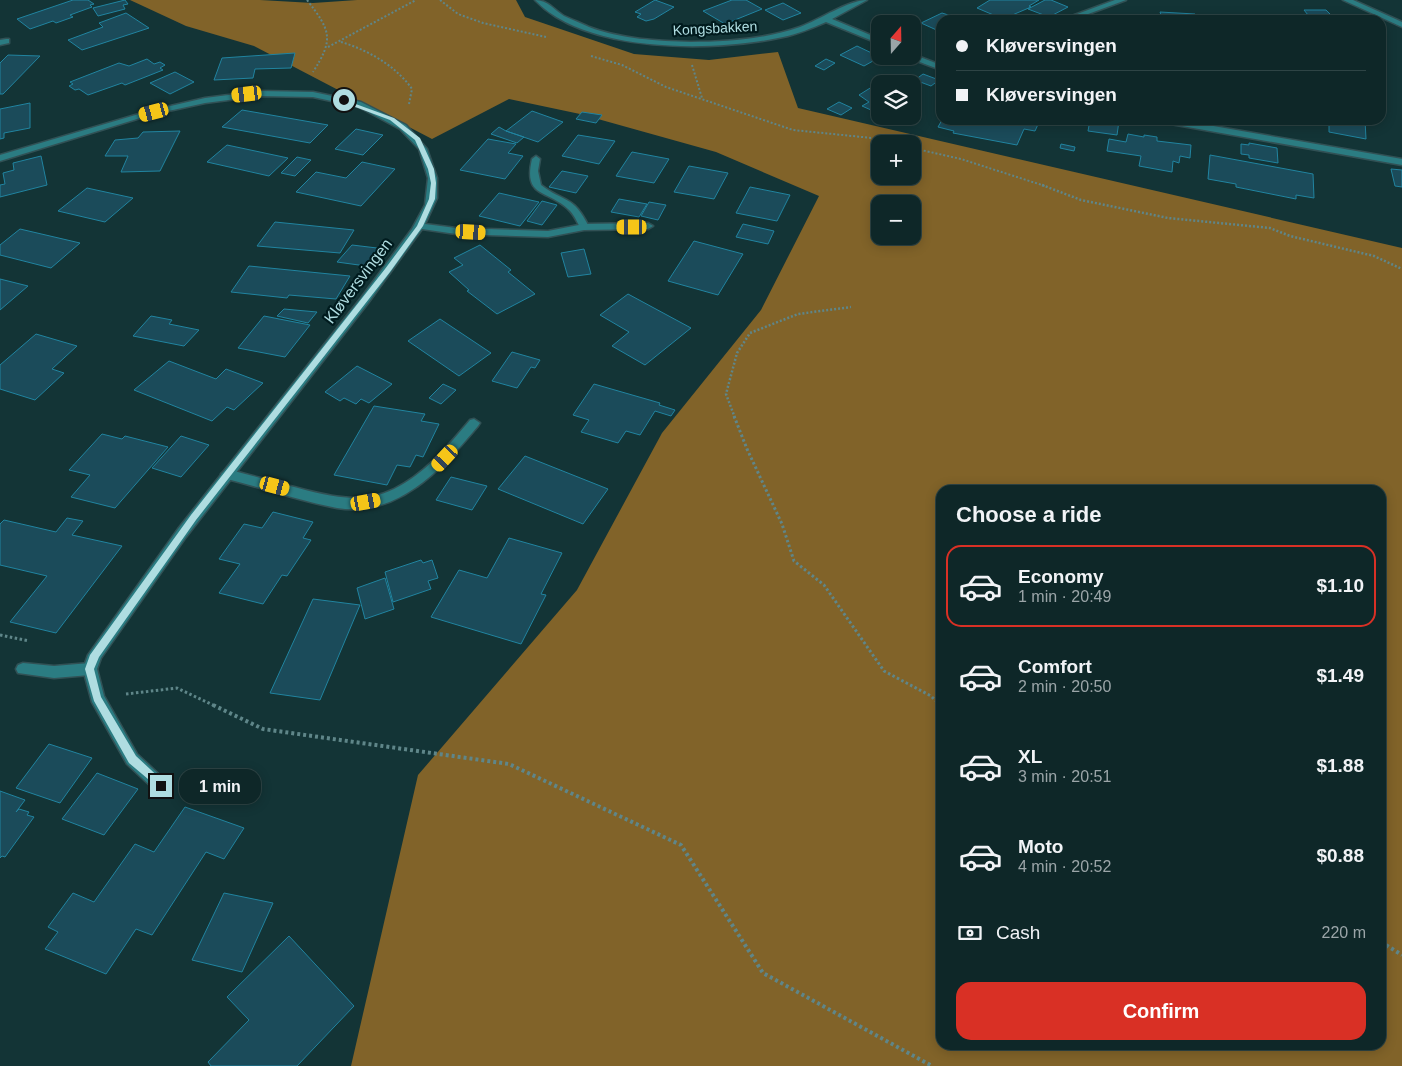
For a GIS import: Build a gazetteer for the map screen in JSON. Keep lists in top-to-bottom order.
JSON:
{
  "streets": {
    "street": ["Kongsbakken", "Kløversvingen"]
  },
  "north": "top",
  "page": {
    "map_buttons": ["+", "−"],
    "banner": ["Kløversvingen", "Kløversvingen"],
    "heading": "Choose a ride",
    "list": [
      {
        "name": "Economy",
        "note": "1 min · 20:49",
        "value": "$1.10"
      },
      {
        "name": "Comfort",
        "note": "2 min · 20:50",
        "value": "$1.49"
      },
      {
        "name": "XL",
        "note": "3 min · 20:51",
        "value": "$1.88"
      },
      {
        "name": "Moto",
        "note": "4 min · 20:52",
        "value": "$0.88"
      }
    ],
    "bubble": "1 min",
    "pay": ["Cash", "220 m"],
    "buttons": "Confirm"
  }
}
